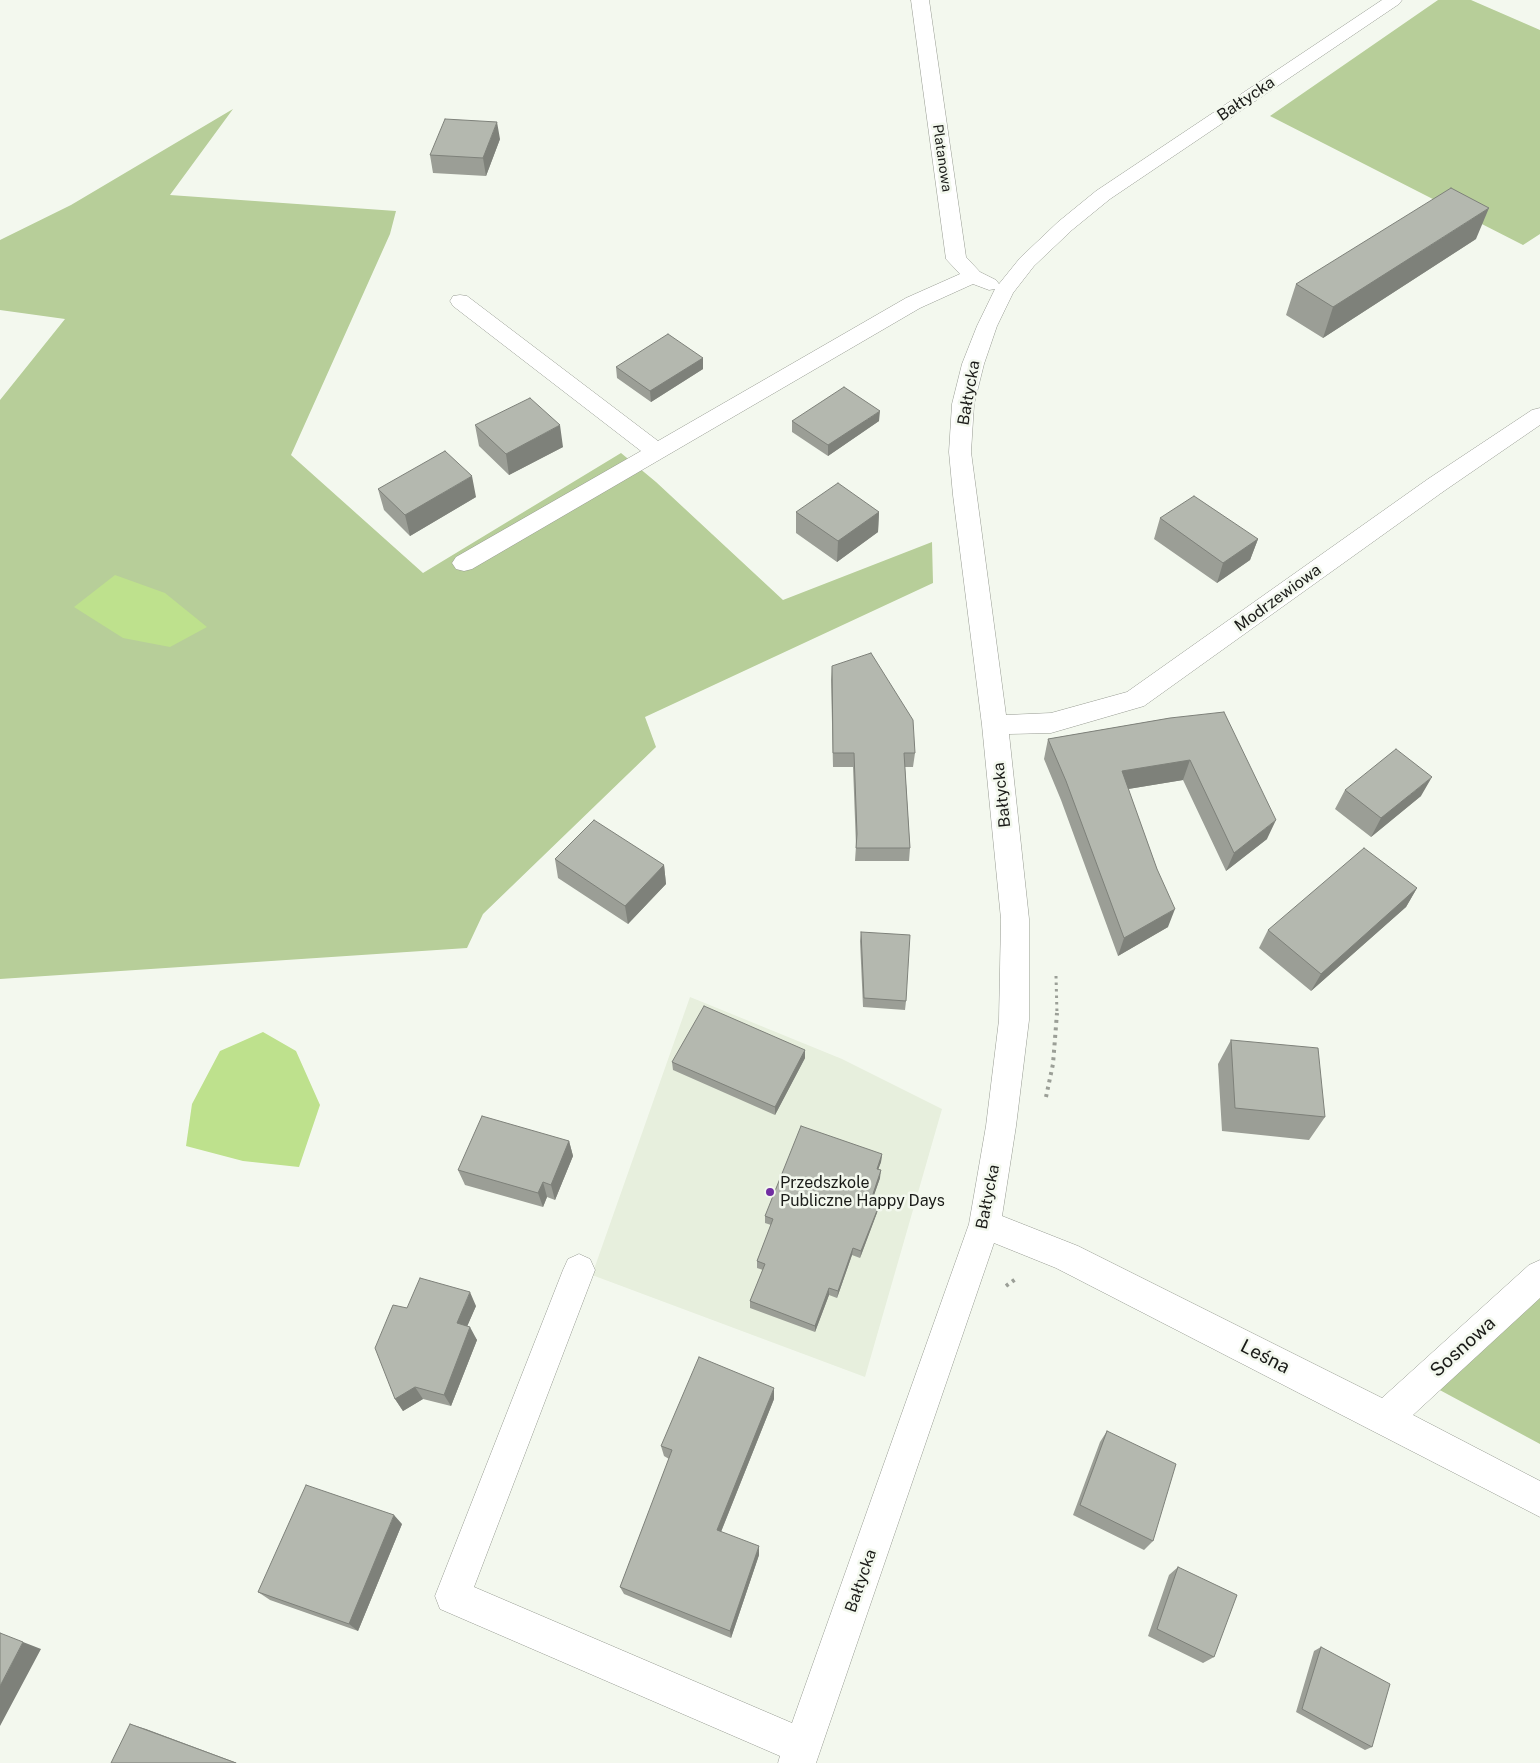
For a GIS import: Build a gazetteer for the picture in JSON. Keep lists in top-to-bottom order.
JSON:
{
  "streets": {
    "street": [
      "Bałtycka",
      "Platanowa",
      "Modrzewiowa",
      "Sosnowa",
      "Leśna"
    ]
  },
  "crossings": [
    ["Bałtycka", "Platanowa"],
    ["Bałtycka", "Modrzewiowa"],
    ["Bałtycka", "Leśna"],
    ["Sosnowa", "Leśna"]
  ],
  "places": ["Przedszkole Publiczne Happy Days"]
}
